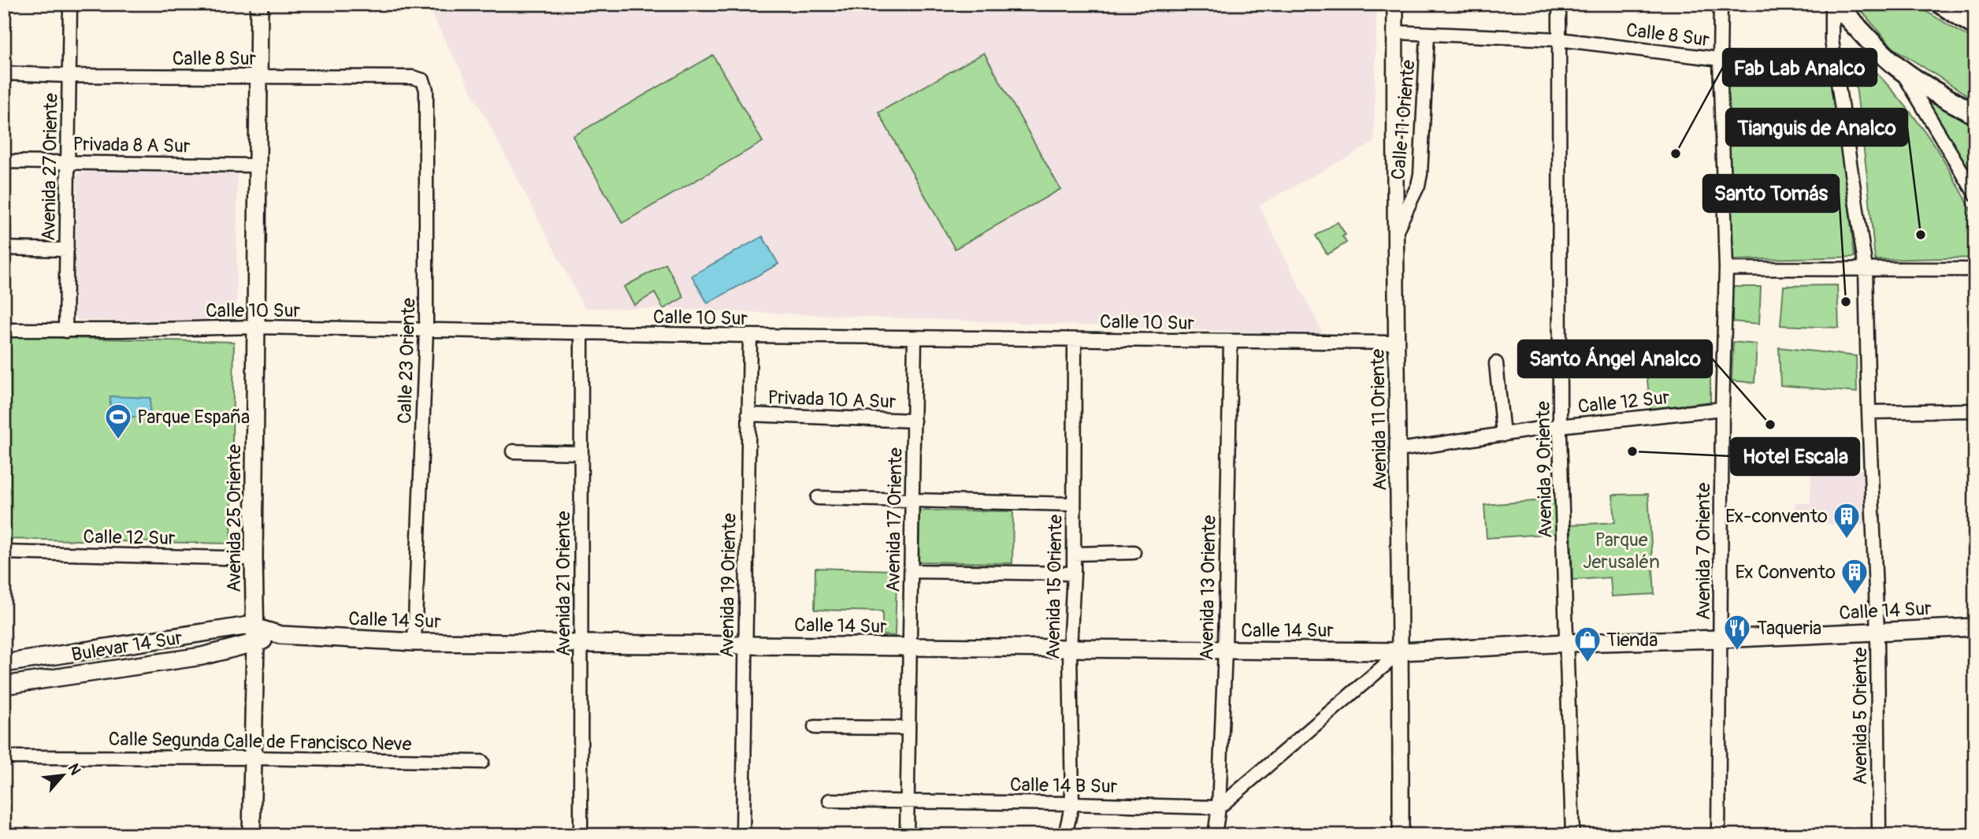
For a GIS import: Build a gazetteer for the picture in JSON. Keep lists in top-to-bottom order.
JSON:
{
  "streets": {
    "main road": ["Avenida 25 Oriente", "Calle 14 Sur", "Bulevar 14 Sur"],
    "street": [
      "Calle 8 Sur",
      "Calle 11 Oriente",
      "Privada 8 A Sur",
      "Avenida 27 Oriente",
      "Calle 10 Sur",
      "Calle 23 Oriente",
      "Privada 10 A Sur",
      "Calle 12 Sur",
      "Avenida 11 Oriente",
      "Avenida 9 Oriente",
      "Avenida 17 Oriente",
      "Avenida 7 Oriente",
      "Avenida 21 Oriente",
      "Avenida 19 Oriente",
      "Avenida 15 Oriente",
      "Avenida 13 Oriente",
      "Avenida 5 Oriente",
      "Calle Segunda Calle de Francisco Neve",
      "Calle 14 B Sur"
    ]
  },
  "crossings": [
    ["Calle 8 Sur", "Calle 11 Oriente"],
    ["Calle 8 Sur", "Avenida 27 Oriente"],
    ["Calle 8 Sur", "Calle 23 Oriente"],
    ["Calle 8 Sur", "Avenida 11 Oriente"],
    ["Calle 8 Sur", "Avenida 9 Oriente"],
    ["Calle 8 Sur", "Avenida 25 Oriente"],
    ["Calle 8 Sur", "Avenida 7 Oriente"],
    ["Calle 8 Sur", "Avenida 5 Oriente"],
    ["Calle 11 Oriente", "Avenida 11 Oriente"],
    ["Privada 8 A Sur", "Avenida 27 Oriente"],
    ["Privada 8 A Sur", "Avenida 25 Oriente"],
    ["Avenida 27 Oriente", "Calle 10 Sur"],
    ["Calle 10 Sur", "Calle 23 Oriente"],
    ["Calle 10 Sur", "Avenida 11 Oriente"],
    ["Calle 10 Sur", "Avenida 25 Oriente"],
    ["Calle 10 Sur", "Avenida 17 Oriente"],
    ["Calle 10 Sur", "Avenida 21 Oriente"],
    ["Calle 10 Sur", "Avenida 19 Oriente"],
    ["Calle 10 Sur", "Avenida 15 Oriente"],
    ["Calle 10 Sur", "Avenida 13 Oriente"],
    ["Calle 23 Oriente", "Calle 14 Sur"],
    ["Privada 10 A Sur", "Avenida 17 Oriente"],
    ["Privada 10 A Sur", "Avenida 19 Oriente"],
    ["Calle 12 Sur", "Avenida 11 Oriente"],
    ["Calle 12 Sur", "Avenida 9 Oriente"],
    ["Calle 12 Sur", "Avenida 25 Oriente"],
    ["Calle 12 Sur", "Avenida 7 Oriente"],
    ["Avenida 11 Oriente", "Calle 14 Sur"],
    ["Avenida 9 Oriente", "Calle 14 Sur"],
    ["Avenida 25 Oriente", "Calle 14 Sur"],
    ["Avenida 25 Oriente", "Bulevar 14 Sur"],
    ["Avenida 25 Oriente", "Calle Segunda Calle de Francisco Neve"],
    ["Avenida 17 Oriente", "Calle 14 Sur"],
    ["Avenida 17 Oriente", "Calle 14 B Sur"],
    ["Avenida 7 Oriente", "Calle 14 Sur"],
    ["Avenida 21 Oriente", "Calle 14 Sur"],
    ["Avenida 19 Oriente", "Calle 14 Sur"],
    ["Avenida 15 Oriente", "Calle 14 Sur"],
    ["Avenida 15 Oriente", "Calle 14 B Sur"],
    ["Avenida 13 Oriente", "Calle 14 Sur"],
    ["Avenida 13 Oriente", "Calle 14 B Sur"],
    ["Calle 14 Sur", "Bulevar 14 Sur"],
    ["Calle 14 Sur", "Avenida 5 Oriente"]
  ],
  "parks": ["Parque Jerusalén"],
  "places": {
    "other": [
      "Fab Lab Analco",
      "Tianguis de Analco",
      "Santo Tomás",
      "Santo Ángel Analco",
      "Hotel Escala"
    ],
    "sports": ["Parque España"],
    "building": ["Ex-convento", "Ex Convento"],
    "restaurant": ["Taqueria"],
    "shop": ["Tienda"]
  },
  "north": "top right"
}
